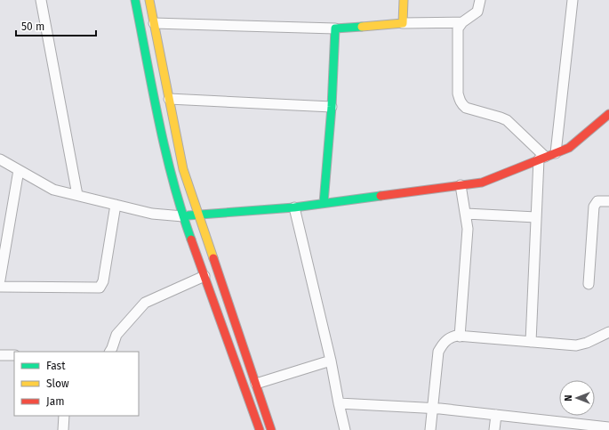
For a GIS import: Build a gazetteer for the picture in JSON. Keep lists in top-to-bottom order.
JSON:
{
  "legend": ["Fast", "Slow", "Jam"],
  "scale_bar": "50 m",
  "north": "left"
}
